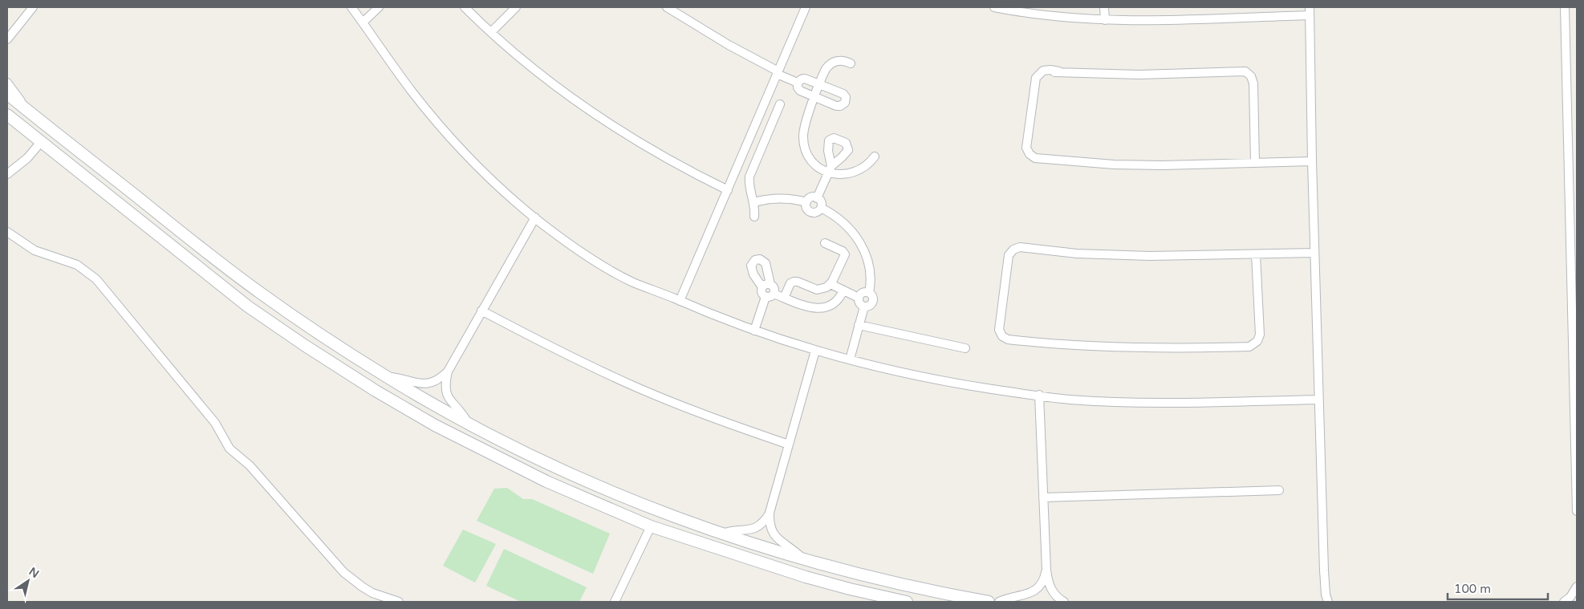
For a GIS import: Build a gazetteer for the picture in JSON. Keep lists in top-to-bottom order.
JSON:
{
  "scale_bar": "100 m",
  "north": "top right"
}
